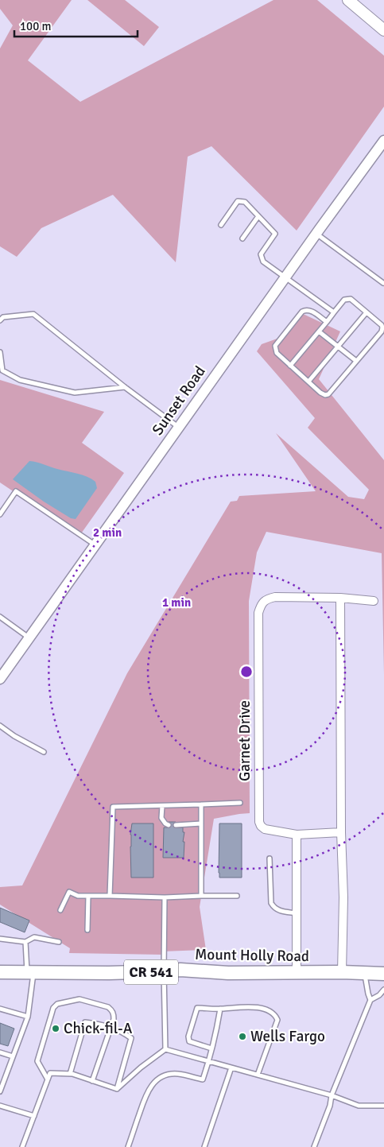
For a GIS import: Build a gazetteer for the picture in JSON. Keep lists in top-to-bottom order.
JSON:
{
  "streets": {
    "highway": ["Mount Holly Road", "CR 541"],
    "street": ["Sunset Road", "Garnet Drive"]
  },
  "places": ["Chick-fil-A", "Wells Fargo"],
  "scale_bar": "100 m",
  "rings": ["2 min", "1 min"]
}
